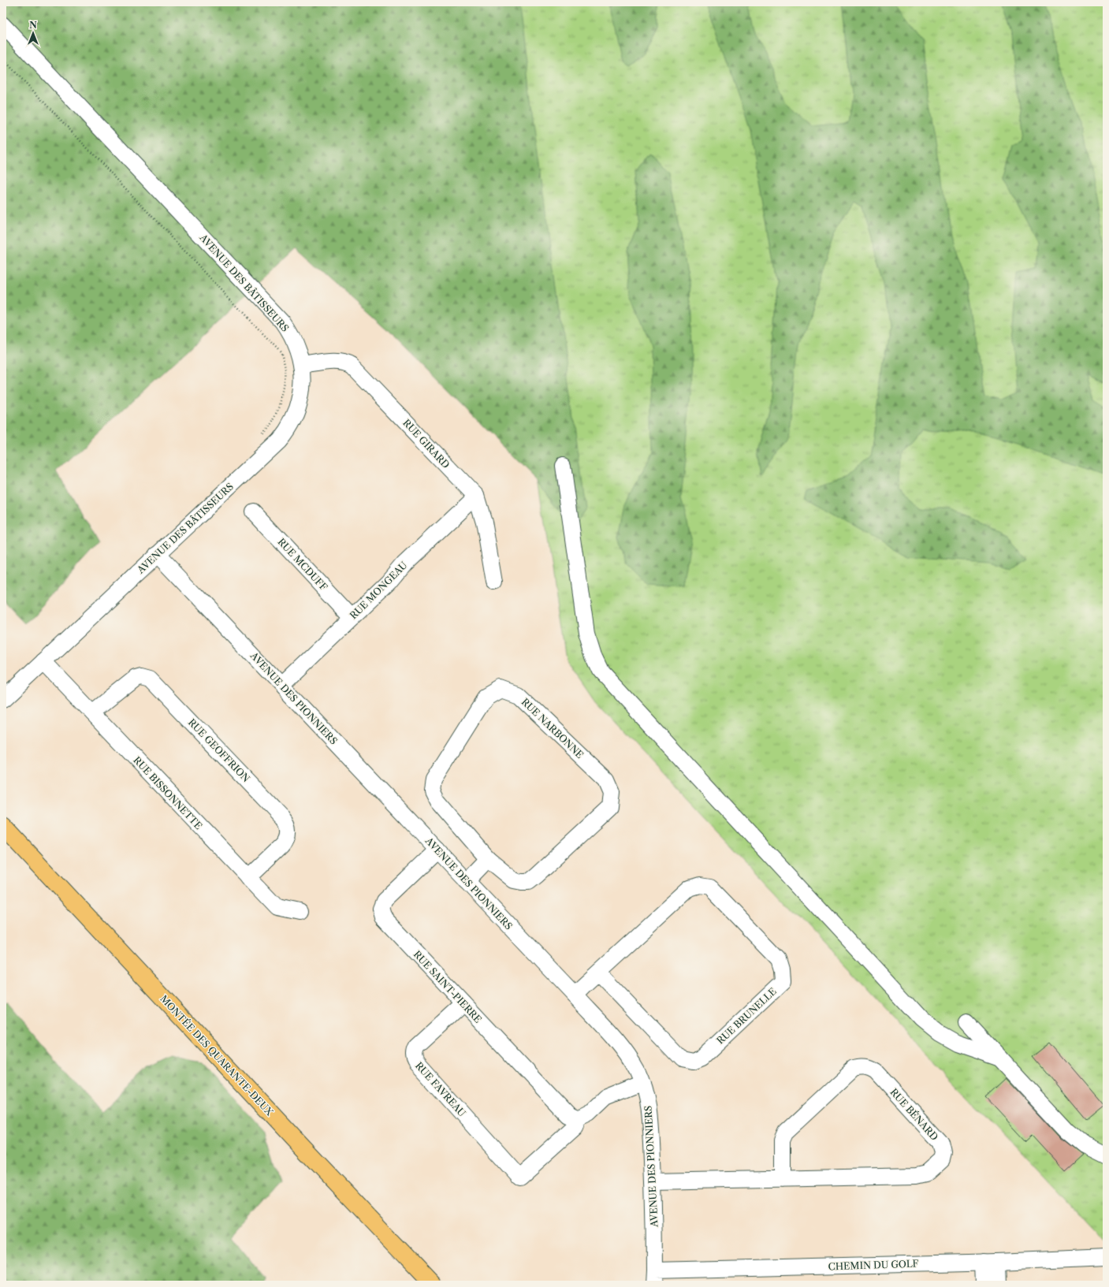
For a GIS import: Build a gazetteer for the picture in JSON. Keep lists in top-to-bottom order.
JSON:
{
  "streets": {
    "main road": ["MONTÉE DES QUARANTE-DEUX"],
    "street": [
      "AVENUE DES BÂTISSEURS",
      "RUE GIRARD",
      "RUE MCDUFF",
      "RUE MONGEAU",
      "AVENUE DES PIONNIERS",
      "RUE NARBONNE",
      "RUE GEOFFRION",
      "RUE BISSONNETTE",
      "RUE SAINT-PIERRE",
      "RUE BRUNELLE",
      "RUE FAVREAU",
      "RUE BÉNARD",
      "CHEMIN DU GOLF"
    ]
  },
  "crossings": [
    ["AVENUE DES BÂTISSEURS", "RUE GIRARD"],
    ["AVENUE DES BÂTISSEURS", "AVENUE DES PIONNIERS"],
    ["AVENUE DES BÂTISSEURS", "RUE BISSONNETTE"],
    ["RUE GIRARD", "RUE MONGEAU"],
    ["RUE MCDUFF", "RUE MONGEAU"],
    ["RUE MONGEAU", "AVENUE DES PIONNIERS"],
    ["AVENUE DES PIONNIERS", "RUE SAINT-PIERRE"],
    ["AVENUE DES PIONNIERS", "RUE BRUNELLE"],
    ["AVENUE DES PIONNIERS", "RUE BÉNARD"],
    ["AVENUE DES PIONNIERS", "CHEMIN DU GOLF"],
    ["RUE GEOFFRION", "RUE BISSONNETTE"],
    ["RUE SAINT-PIERRE", "RUE FAVREAU"]
  ],
  "north": "top"
}
